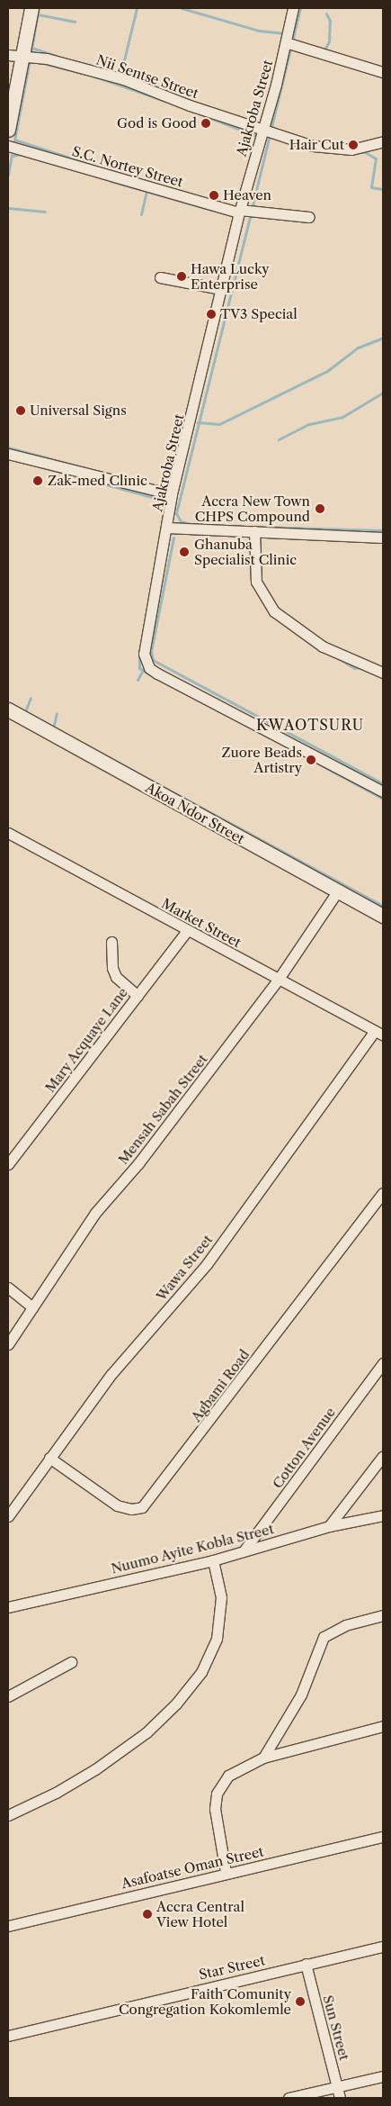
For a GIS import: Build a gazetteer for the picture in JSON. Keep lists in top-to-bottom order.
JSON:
{
  "streets": {
    "street": [
      "Nii Sentse Street",
      "Ajakroba Street",
      "S.C. Nortey Street",
      "Akoa Ndor Street",
      "Market Street",
      "Mary Acquaye Lane",
      "Mensah Sabah Street",
      "Wawa Street",
      "Agbami Road",
      "Cotton Avenue",
      "Nuumo Ayite Kobla Street",
      "Asafoatse Oman Street",
      "Star Street",
      "Sun Street"
    ]
  },
  "crossings": [
    ["Nii Sentse Street", "Ajakroba Street"],
    ["Ajakroba Street", "S.C. Nortey Street"],
    ["Akoa Ndor Street", "Mensah Sabah Street"],
    ["Market Street", "Mary Acquaye Lane"],
    ["Market Street", "Mensah Sabah Street"],
    ["Market Street", "Wawa Street"],
    ["Wawa Street", "Agbami Road"],
    ["Cotton Avenue", "Nuumo Ayite Kobla Street"],
    ["Star Street", "Sun Street"]
  ],
  "districts": ["KWAOTSURU"],
  "places": [
    "God is Good",
    "Hair Cut",
    "Heaven",
    "Hawa Lucky Enterprise",
    "TV3 Special",
    "Universal Signs",
    "Zak-med Clinic",
    "Accra New Town CHPS Compound",
    "Ghanuba Specialist Clinic",
    "Zuore Beads Artistry",
    "Accra Central View Hotel",
    "Faith Comunity Congregation Kokomlemle"
  ]
}
